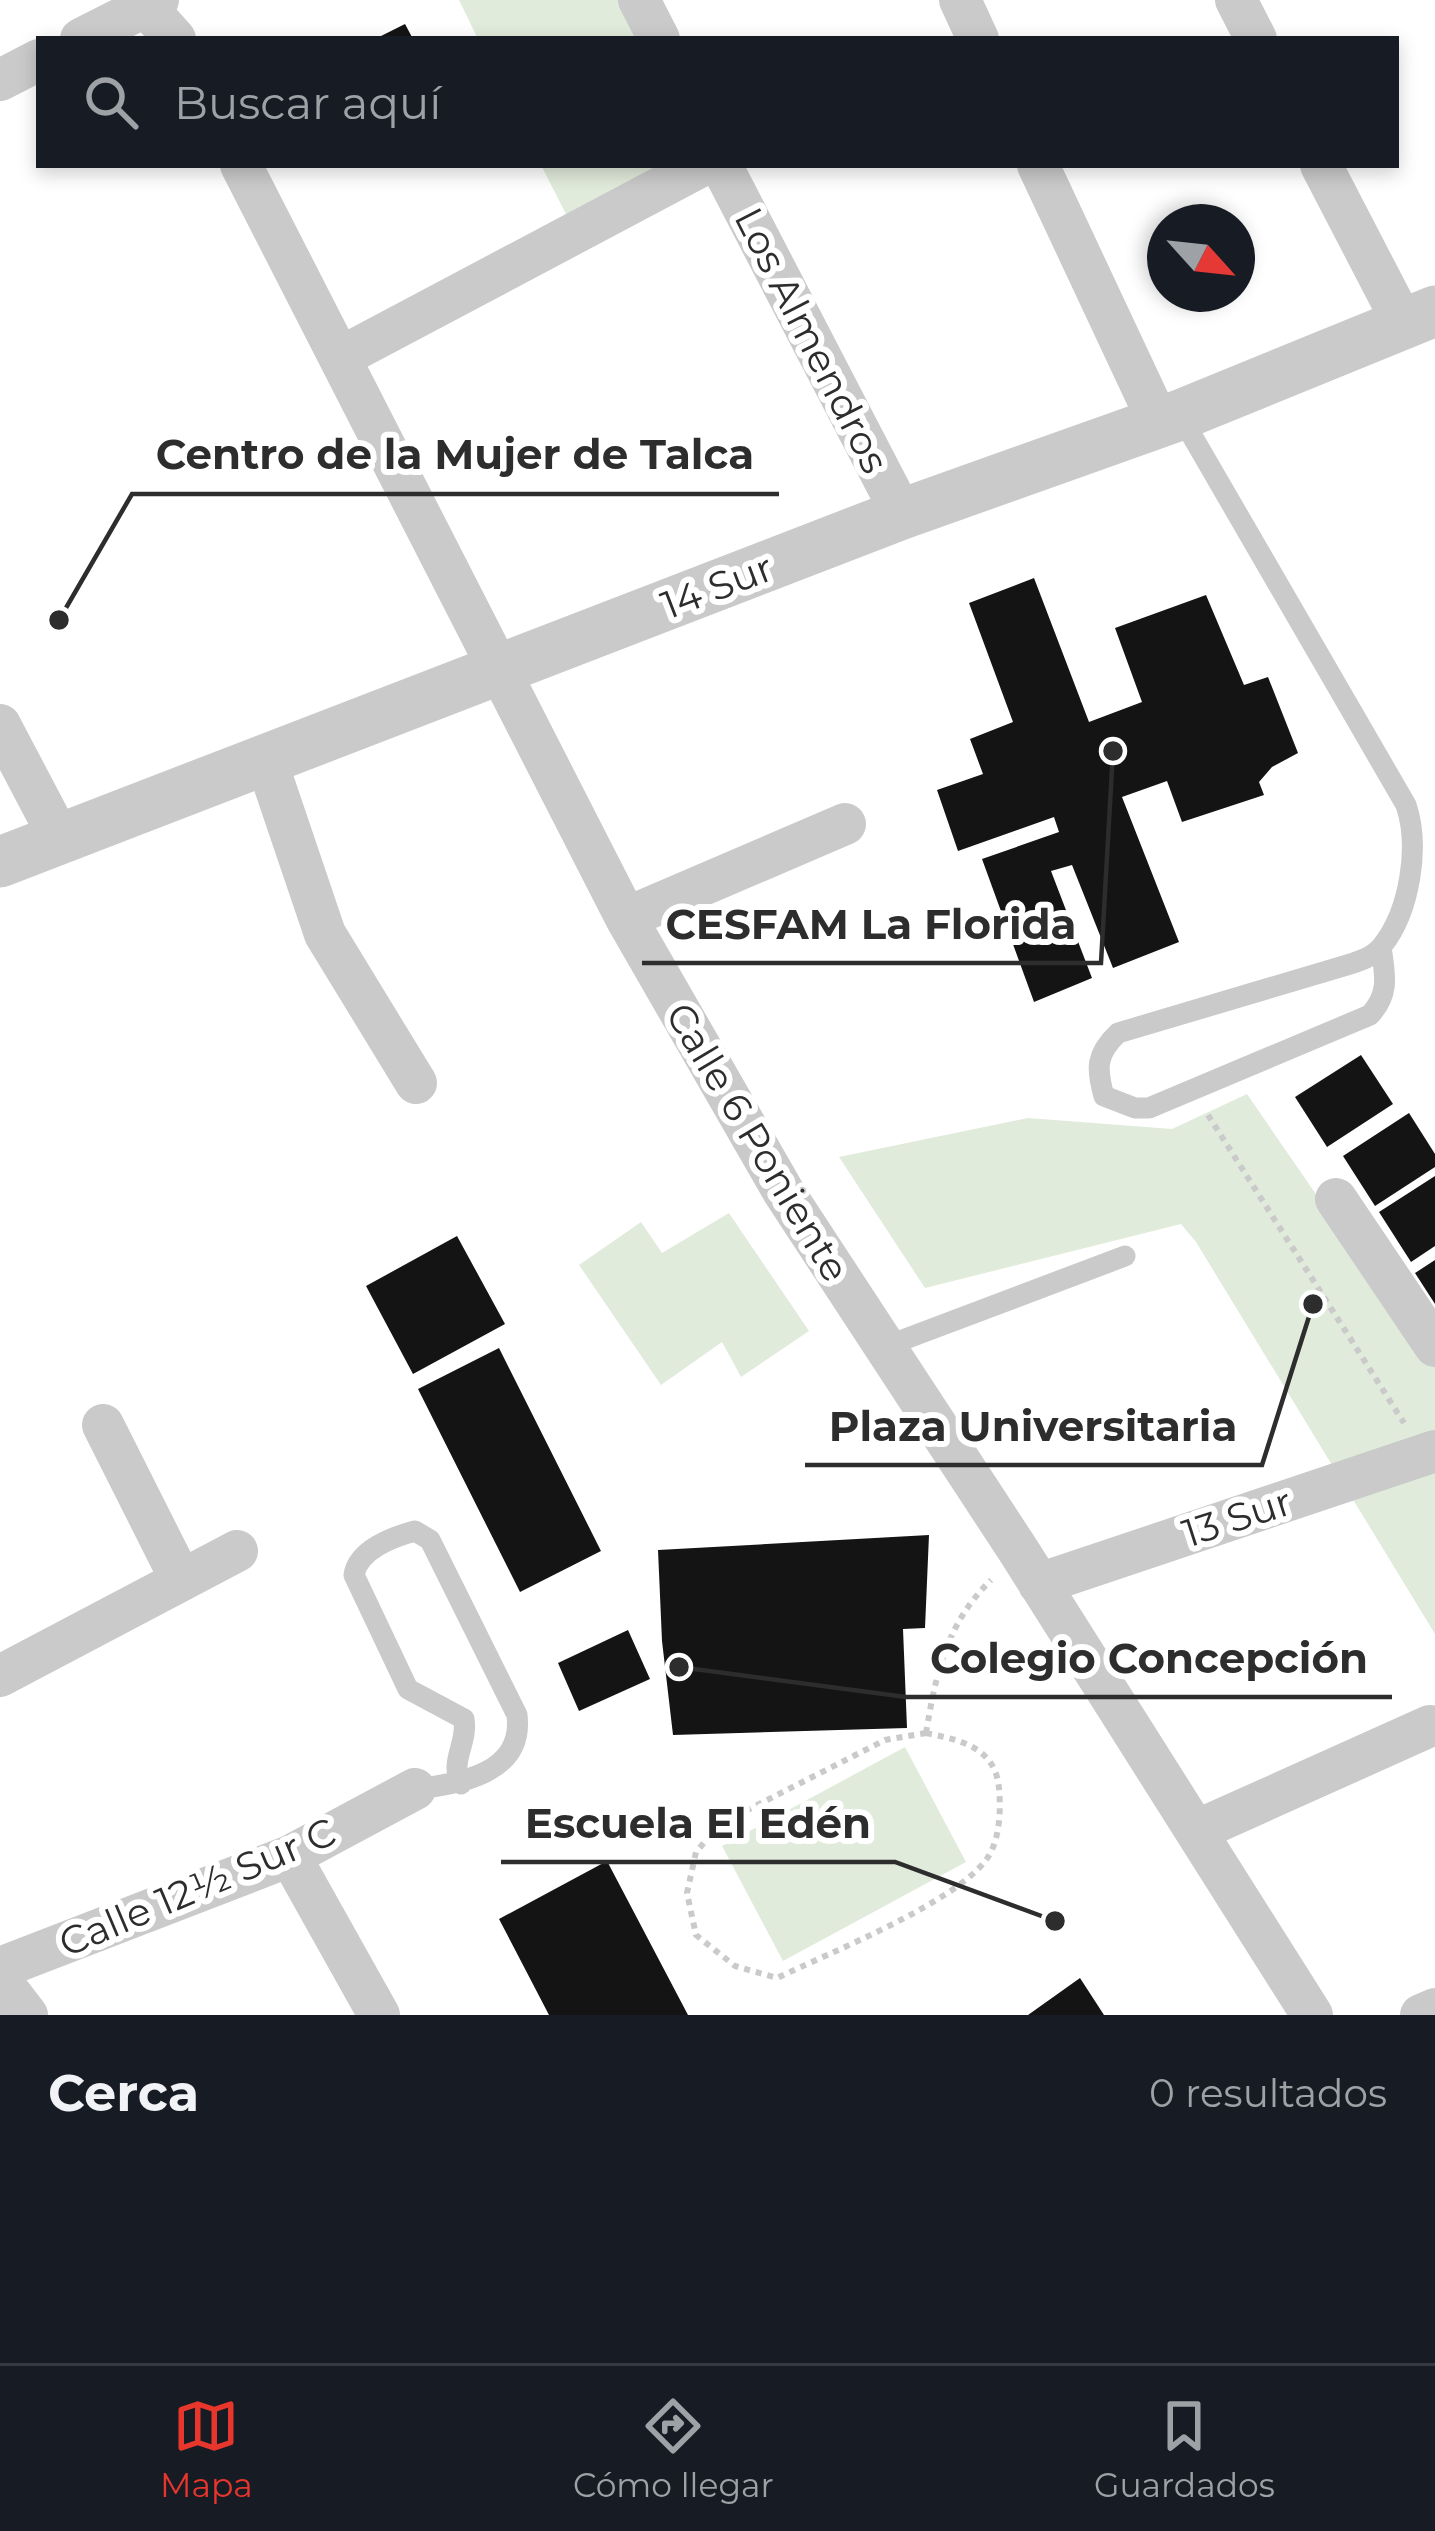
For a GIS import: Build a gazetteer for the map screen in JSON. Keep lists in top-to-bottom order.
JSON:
{
  "streets": {
    "street": [
      "Los Almendros",
      "14 Sur",
      "Calle 6 Poniente",
      "13 Sur",
      "Calle 12½ Sur C"
    ]
  },
  "crossings": [
    ["Los Almendros", "14 Sur"],
    ["14 Sur", "Calle 6 Poniente"],
    ["Calle 6 Poniente", "13 Sur"]
  ],
  "places": [
    "Centro de la Mujer de Talca",
    "CESFAM La Florida",
    "Plaza Universitaria",
    "Colegio Concepción",
    "Escuela El Edén"
  ],
  "north": "bottom right",
  "page": {
    "search": "Buscar aquí",
    "heading": ["Cerca", "0 resultados"],
    "nav": ["Mapa", "Cómo llegar", "Guardados"]
  }
}
